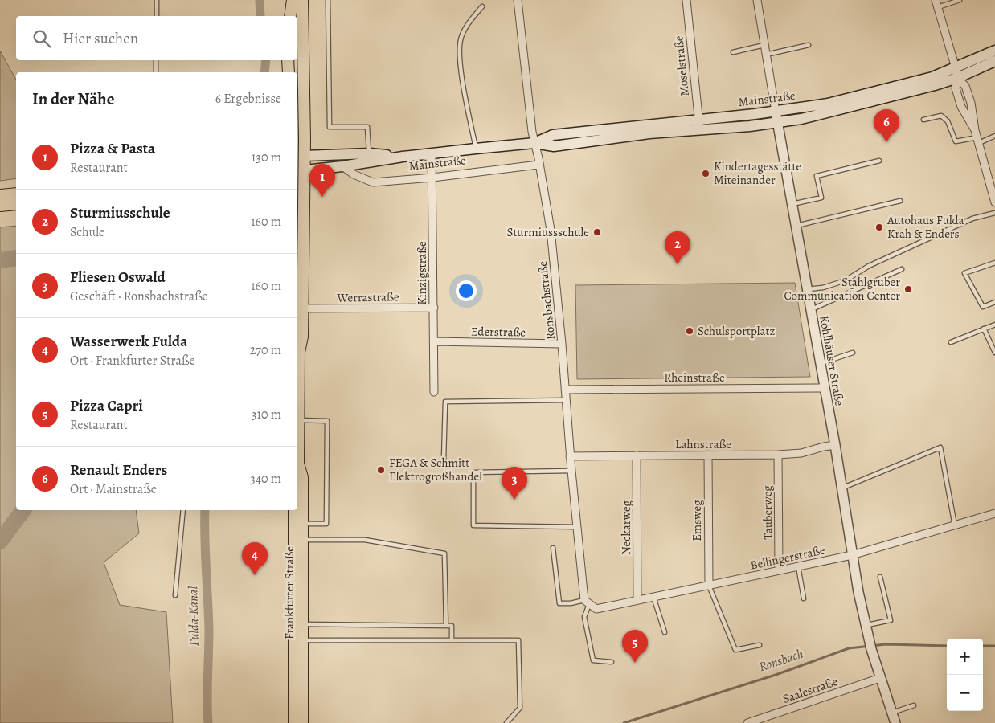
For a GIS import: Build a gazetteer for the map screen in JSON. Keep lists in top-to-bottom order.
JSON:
{
  "streets": {
    "main road": ["Mainstraße", "Frankfurter Straße"],
    "street": [
      "Moselstraße",
      "Kinzigstraße",
      "Werrastraße",
      "Ronsbachstraße",
      "Ederstraße",
      "Kohlhäuser Straße",
      "Rheinstraße",
      "Lahnstraße",
      "Tauberweg",
      "Emsweg",
      "Neckarweg",
      "Bellingerstraße",
      "Saalestraße"
    ]
  },
  "crossings": [
    ["Moselstraße", "Mainstraße"],
    ["Mainstraße", "Kinzigstraße"],
    ["Mainstraße", "Ronsbachstraße"],
    ["Mainstraße", "Kohlhäuser Straße"],
    ["Mainstraße", "Frankfurter Straße"],
    ["Kinzigstraße", "Werrastraße"],
    ["Kinzigstraße", "Ederstraße"],
    ["Werrastraße", "Frankfurter Straße"],
    ["Ronsbachstraße", "Ederstraße"],
    ["Ronsbachstraße", "Rheinstraße"],
    ["Ronsbachstraße", "Lahnstraße"],
    ["Ronsbachstraße", "Bellingerstraße"],
    ["Kohlhäuser Straße", "Rheinstraße"],
    ["Kohlhäuser Straße", "Lahnstraße"],
    ["Kohlhäuser Straße", "Bellingerstraße"],
    ["Kohlhäuser Straße", "Saalestraße"],
    ["Lahnstraße", "Tauberweg"],
    ["Lahnstraße", "Emsweg"],
    ["Lahnstraße", "Neckarweg"],
    ["Tauberweg", "Bellingerstraße"],
    ["Emsweg", "Bellingerstraße"],
    ["Neckarweg", "Bellingerstraße"]
  ],
  "water": ["Fulda-Kanal", "Ronsbach"],
  "places": [
    "Kindertagesstätte Miteinander",
    "Autohaus Fulda Krah & Enders",
    "Sturmiussschule",
    "Stahlgruber Communication Center",
    "Schulsportplatz",
    "FEGA & Schmitt Elektrogroßhandel"
  ],
  "page": {
    "search": "Hier suchen",
    "heading": ["In der Nähe", "6 Ergebnisse"],
    "pins": [
      "6",
      "1",
      "2",
      "3",
      "4",
      "5"
    ],
    "list": [
      {
        "mark": "1",
        "name": "Pizza & Pasta",
        "note": "Restaurant",
        "value": "130 m"
      },
      {
        "mark": "2",
        "name": "Sturmiusschule",
        "note": "Schule",
        "value": "160 m"
      },
      {
        "mark": "3",
        "name": "Fliesen Oswald",
        "note": "Geschäft · Ronsbachstraße",
        "value": "160 m"
      },
      {
        "mark": "4",
        "name": "Wasserwerk Fulda",
        "note": "Ort · Frankfurter Straße",
        "value": "270 m"
      },
      {
        "mark": "5",
        "name": "Pizza Capri",
        "note": "Restaurant",
        "value": "310 m"
      },
      {
        "mark": "6",
        "name": "Renault Enders",
        "note": "Ort · Mainstraße",
        "value": "340 m"
      }
    ],
    "map_buttons": ["+", "−"]
  }
}
